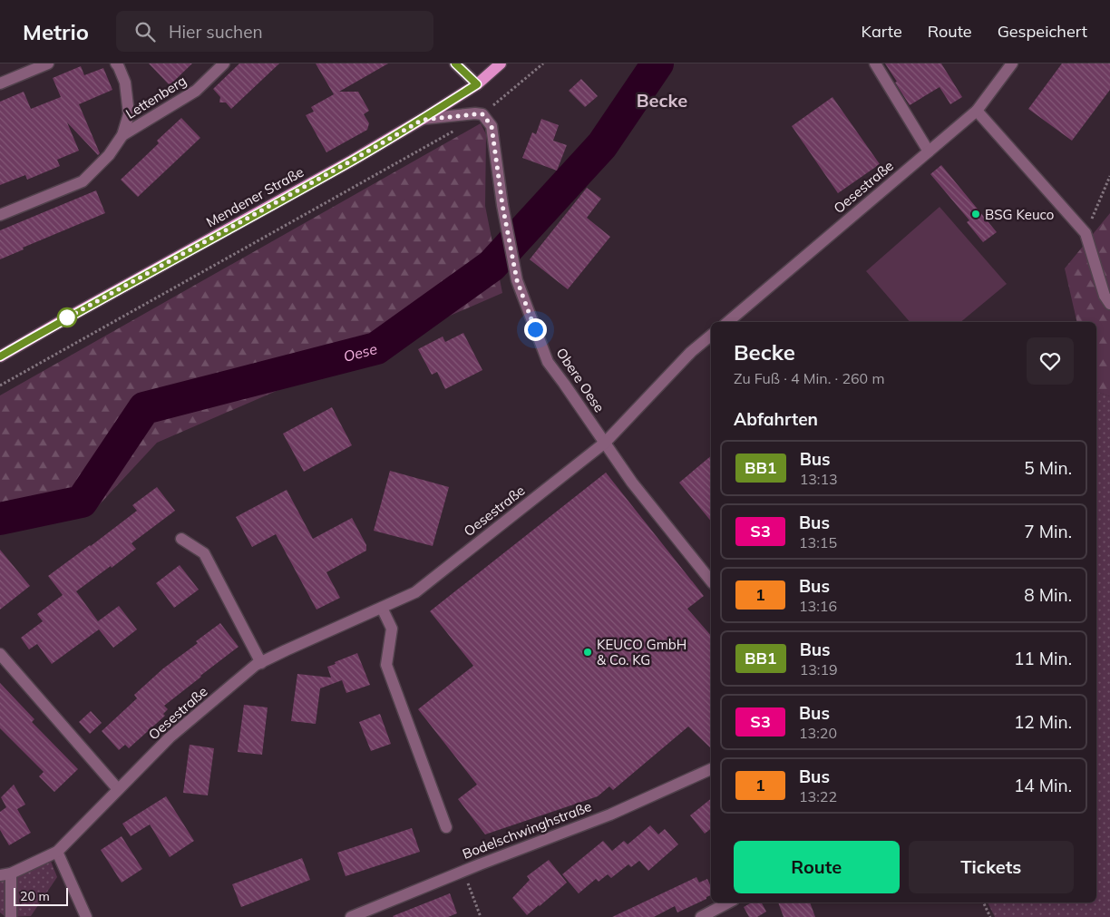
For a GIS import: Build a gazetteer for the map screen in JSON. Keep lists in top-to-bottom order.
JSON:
{
  "streets": {
    "main road": ["Mendener Straße"],
    "street": [
      "Lettenberg",
      "Oesestraße",
      "Obere Oese",
      "Bodelschwinghstraße"
    ]
  },
  "crossings": [
    ["Oesestraße", "Obere Oese"]
  ],
  "districts": ["Becke"],
  "water": ["Oese"],
  "places": ["BSG Keuco", "KEUCO GmbH & Co. KG"],
  "lines": ["bus line BB1"],
  "scale_bar": "20 m",
  "page": {
    "header": "Metrio",
    "search": "Hier suchen",
    "nav": ["Karte", "Route", "Gespeichert"],
    "heading": [
      ["Becke", "Zu Fuß · 4 Min. · 260 m"],
      "Abfahrten"
    ],
    "list": [
      {
        "mark": "BB1",
        "name": "Bus",
        "note": "13:13",
        "value": "5 Min."
      },
      {
        "mark": "S3",
        "name": "Bus",
        "note": "13:15",
        "value": "7 Min."
      },
      {
        "mark": "1",
        "name": "Bus",
        "note": "13:16",
        "value": "8 Min."
      },
      {
        "mark": "BB1",
        "name": "Bus",
        "note": "13:19",
        "value": "11 Min."
      },
      {
        "mark": "S3",
        "name": "Bus",
        "note": "13:20",
        "value": "12 Min."
      },
      {
        "mark": "1",
        "name": "Bus",
        "note": "13:22",
        "value": "14 Min."
      }
    ],
    "buttons": ["Route", "Tickets"],
    "scale": "20 m"
  }
}
